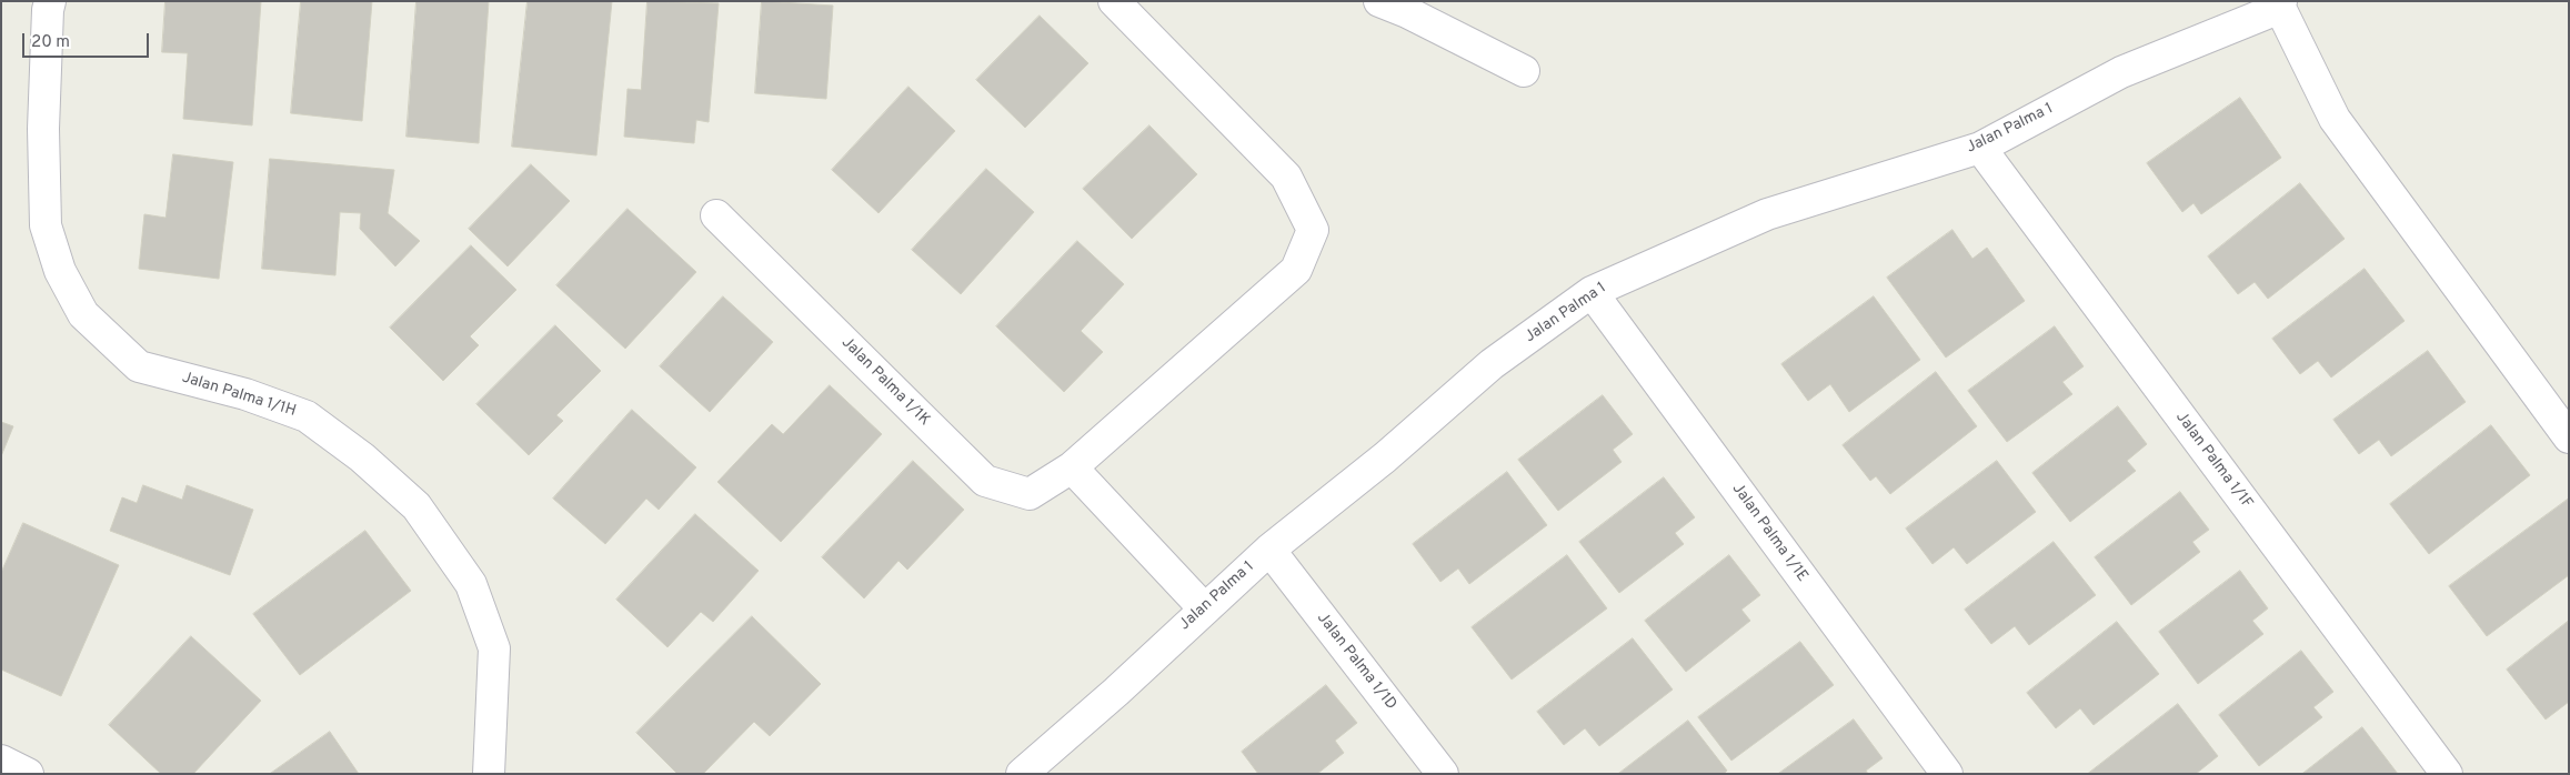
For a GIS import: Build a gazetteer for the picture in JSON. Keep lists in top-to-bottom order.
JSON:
{
  "streets": {
    "street": [
      "Jalan Palma 1",
      "Jalan Palma 1/1K",
      "Jalan Palma 1/1H",
      "Jalan Palma 1/1F",
      "Jalan Palma 1/1E",
      "Jalan Palma 1/1D"
    ]
  },
  "crossings": [
    ["Jalan Palma 1", "Jalan Palma 1/1F"],
    ["Jalan Palma 1", "Jalan Palma 1/1E"],
    ["Jalan Palma 1", "Jalan Palma 1/1D"]
  ],
  "scale_bar": "20 m"
}
